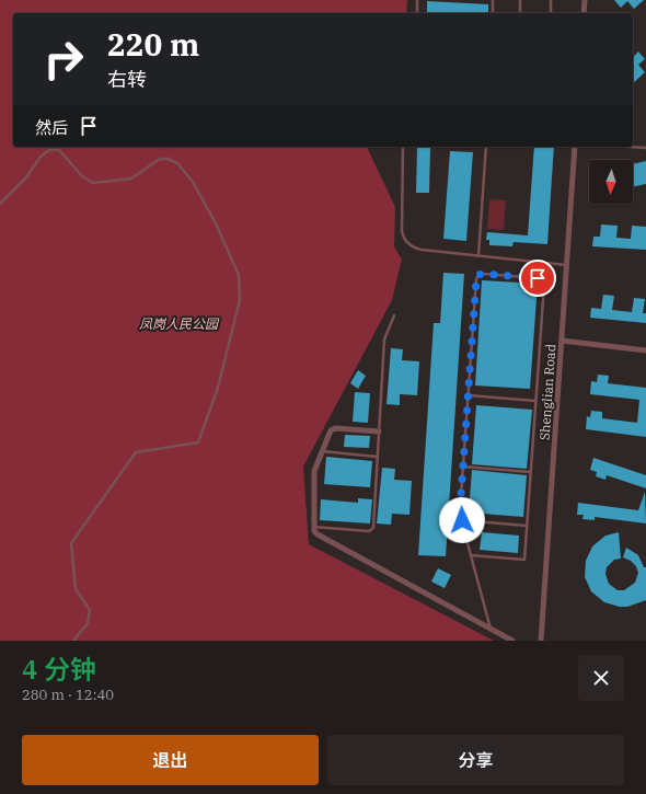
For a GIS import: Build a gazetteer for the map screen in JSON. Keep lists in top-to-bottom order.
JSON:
{
  "streets": {
    "street": ["Shenglian Road"]
  },
  "parks": ["凤岗人民公园"],
  "north": "bottom",
  "page": {
    "turn": ["220 m", "右转"],
    "then": "然后",
    "heading": ["4 分钟", "280 m · 12:40"],
    "buttons": ["退出", "分享"]
  }
}
